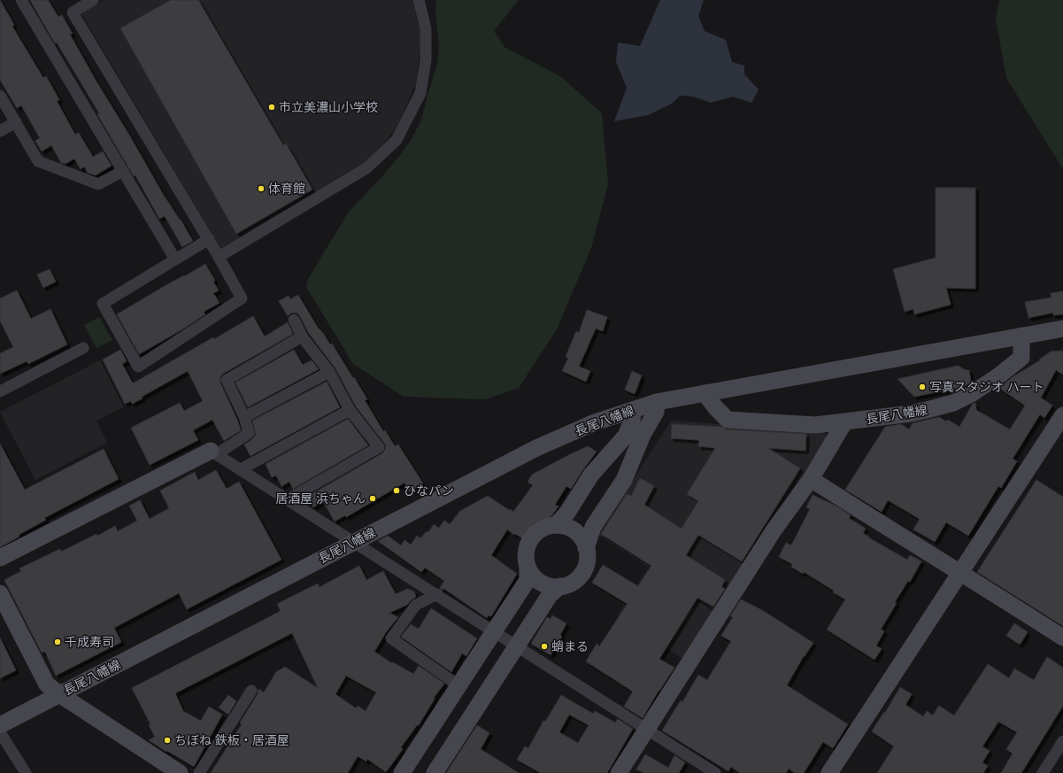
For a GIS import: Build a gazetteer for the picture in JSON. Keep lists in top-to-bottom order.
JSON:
{
  "streets": {
    "street": ["長尾八幡線"]
  },
  "places": [
    "市立美濃山小学校",
    "体育館",
    "写真スタジオ ハート",
    "ひなパン",
    "居酒屋 浜ちゃん",
    "千成寿司",
    "蛸まる",
    "ちぼね 鉄板・居酒屋"
  ]
}
